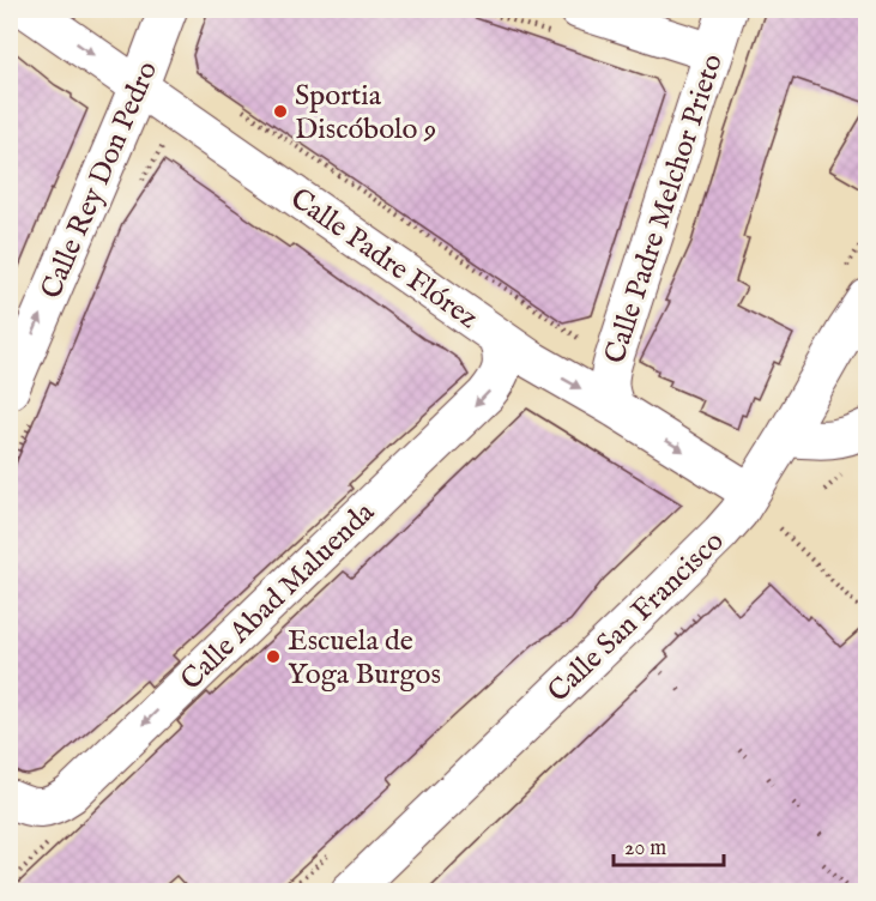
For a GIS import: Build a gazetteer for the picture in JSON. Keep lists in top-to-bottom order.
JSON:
{
  "streets": {
    "street": [
      "Calle Rey Don Pedro",
      "Calle Padre Melchor Prieto",
      "Calle Padre Flórez",
      "Calle Abad Maluenda",
      "Calle San Francisco"
    ]
  },
  "crossings": [
    ["Calle Rey Don Pedro", "Calle Padre Flórez"],
    ["Calle Padre Melchor Prieto", "Calle Padre Flórez"],
    ["Calle Padre Flórez", "Calle Abad Maluenda"],
    ["Calle Padre Flórez", "Calle San Francisco"]
  ],
  "one_way": ["Calle Rey Don Pedro", "Calle Padre Flórez", "Calle Abad Maluenda"],
  "places": ["Sportia Discóbolo 9", "Escuela de Yoga Burgos"],
  "scale_bar": "20 m"
}
